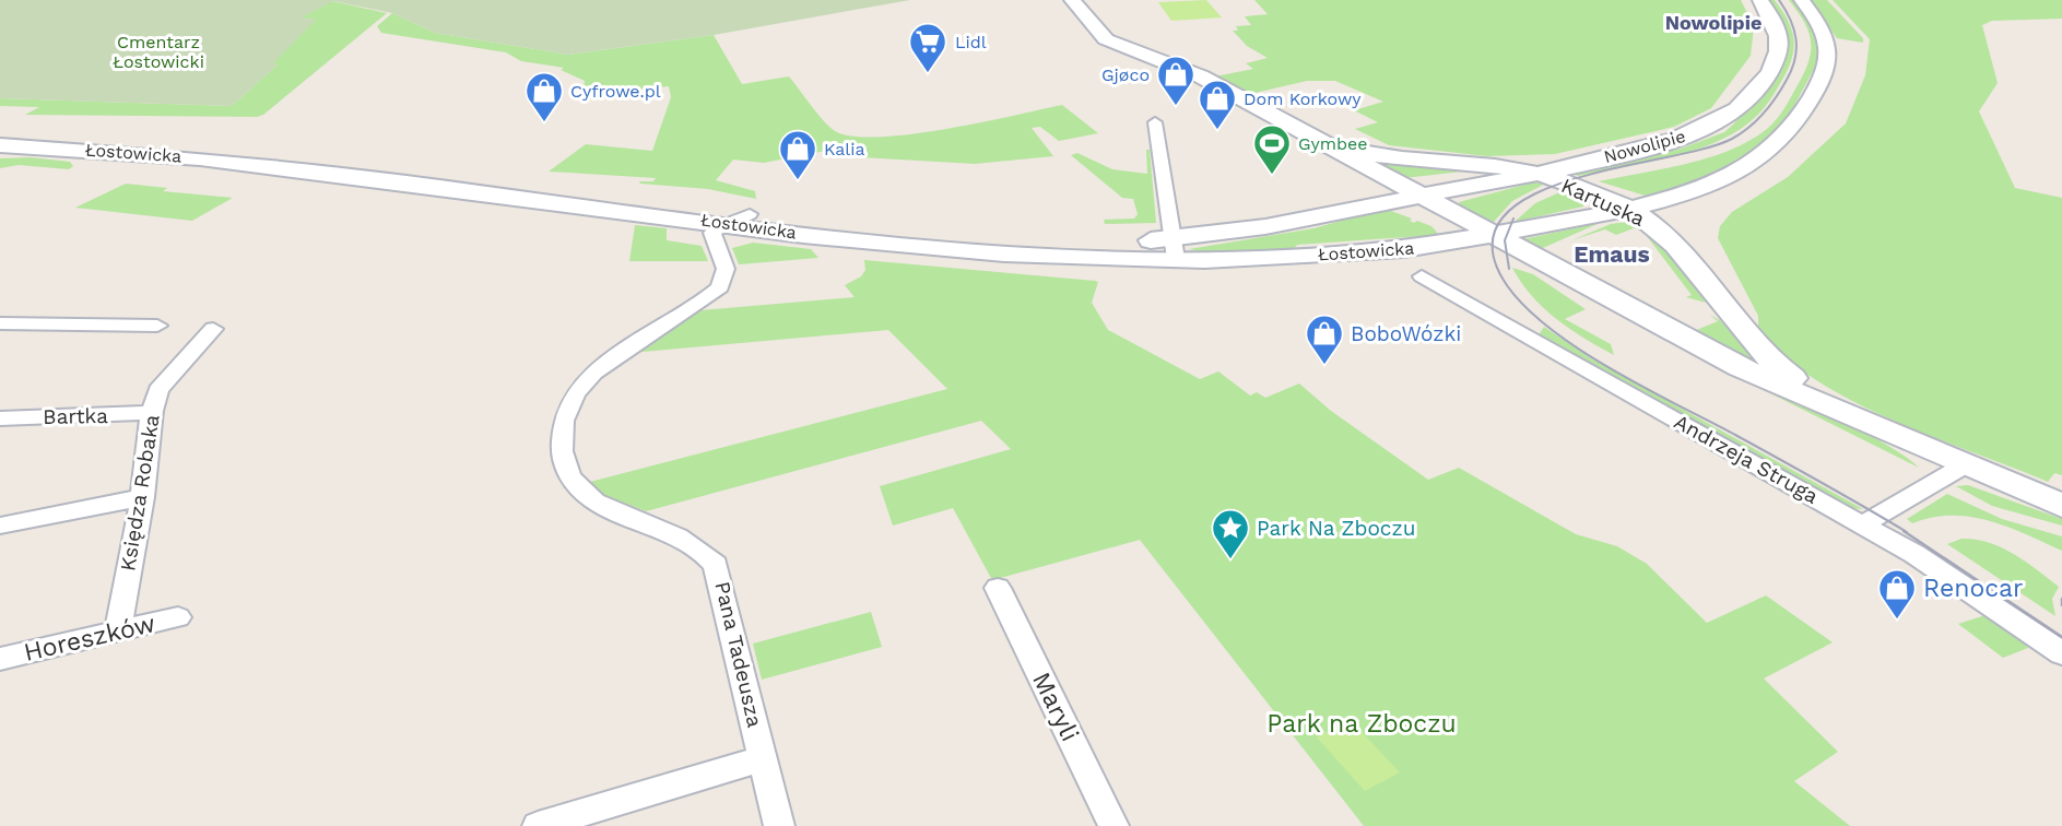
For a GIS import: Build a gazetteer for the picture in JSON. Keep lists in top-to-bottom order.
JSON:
{
  "streets": {
    "main road": ["Nowolipie", "Łostowicka", "Kartuska"],
    "street": [
      "Bartka",
      "Andrzeja Struga",
      "Księdza Robaka",
      "Horeszków",
      "Pana Tadeusza",
      "Maryli"
    ]
  },
  "crossings": [
    ["Nowolipie", "Łostowicka"],
    ["Nowolipie", "Kartuska"],
    ["Łostowicka", "Kartuska"],
    ["Łostowicka", "Pana Tadeusza"],
    ["Bartka", "Księdza Robaka"],
    ["Księdza Robaka", "Horeszków"]
  ],
  "districts": ["Nowolipie", "Emaus"],
  "parks": ["Cmentarz Łostowicki", "Park na Zboczu"],
  "places": {
    "supermarket": ["Lidl"],
    "shop": [
      "Gjøco",
      "Cyfrowe.pl",
      "Dom Korkowy",
      "Kalia",
      "BoboWózki",
      "Renocar"
    ],
    "sports": ["Gymbee"],
    "place": ["Park Na Zboczu"]
  }
}
